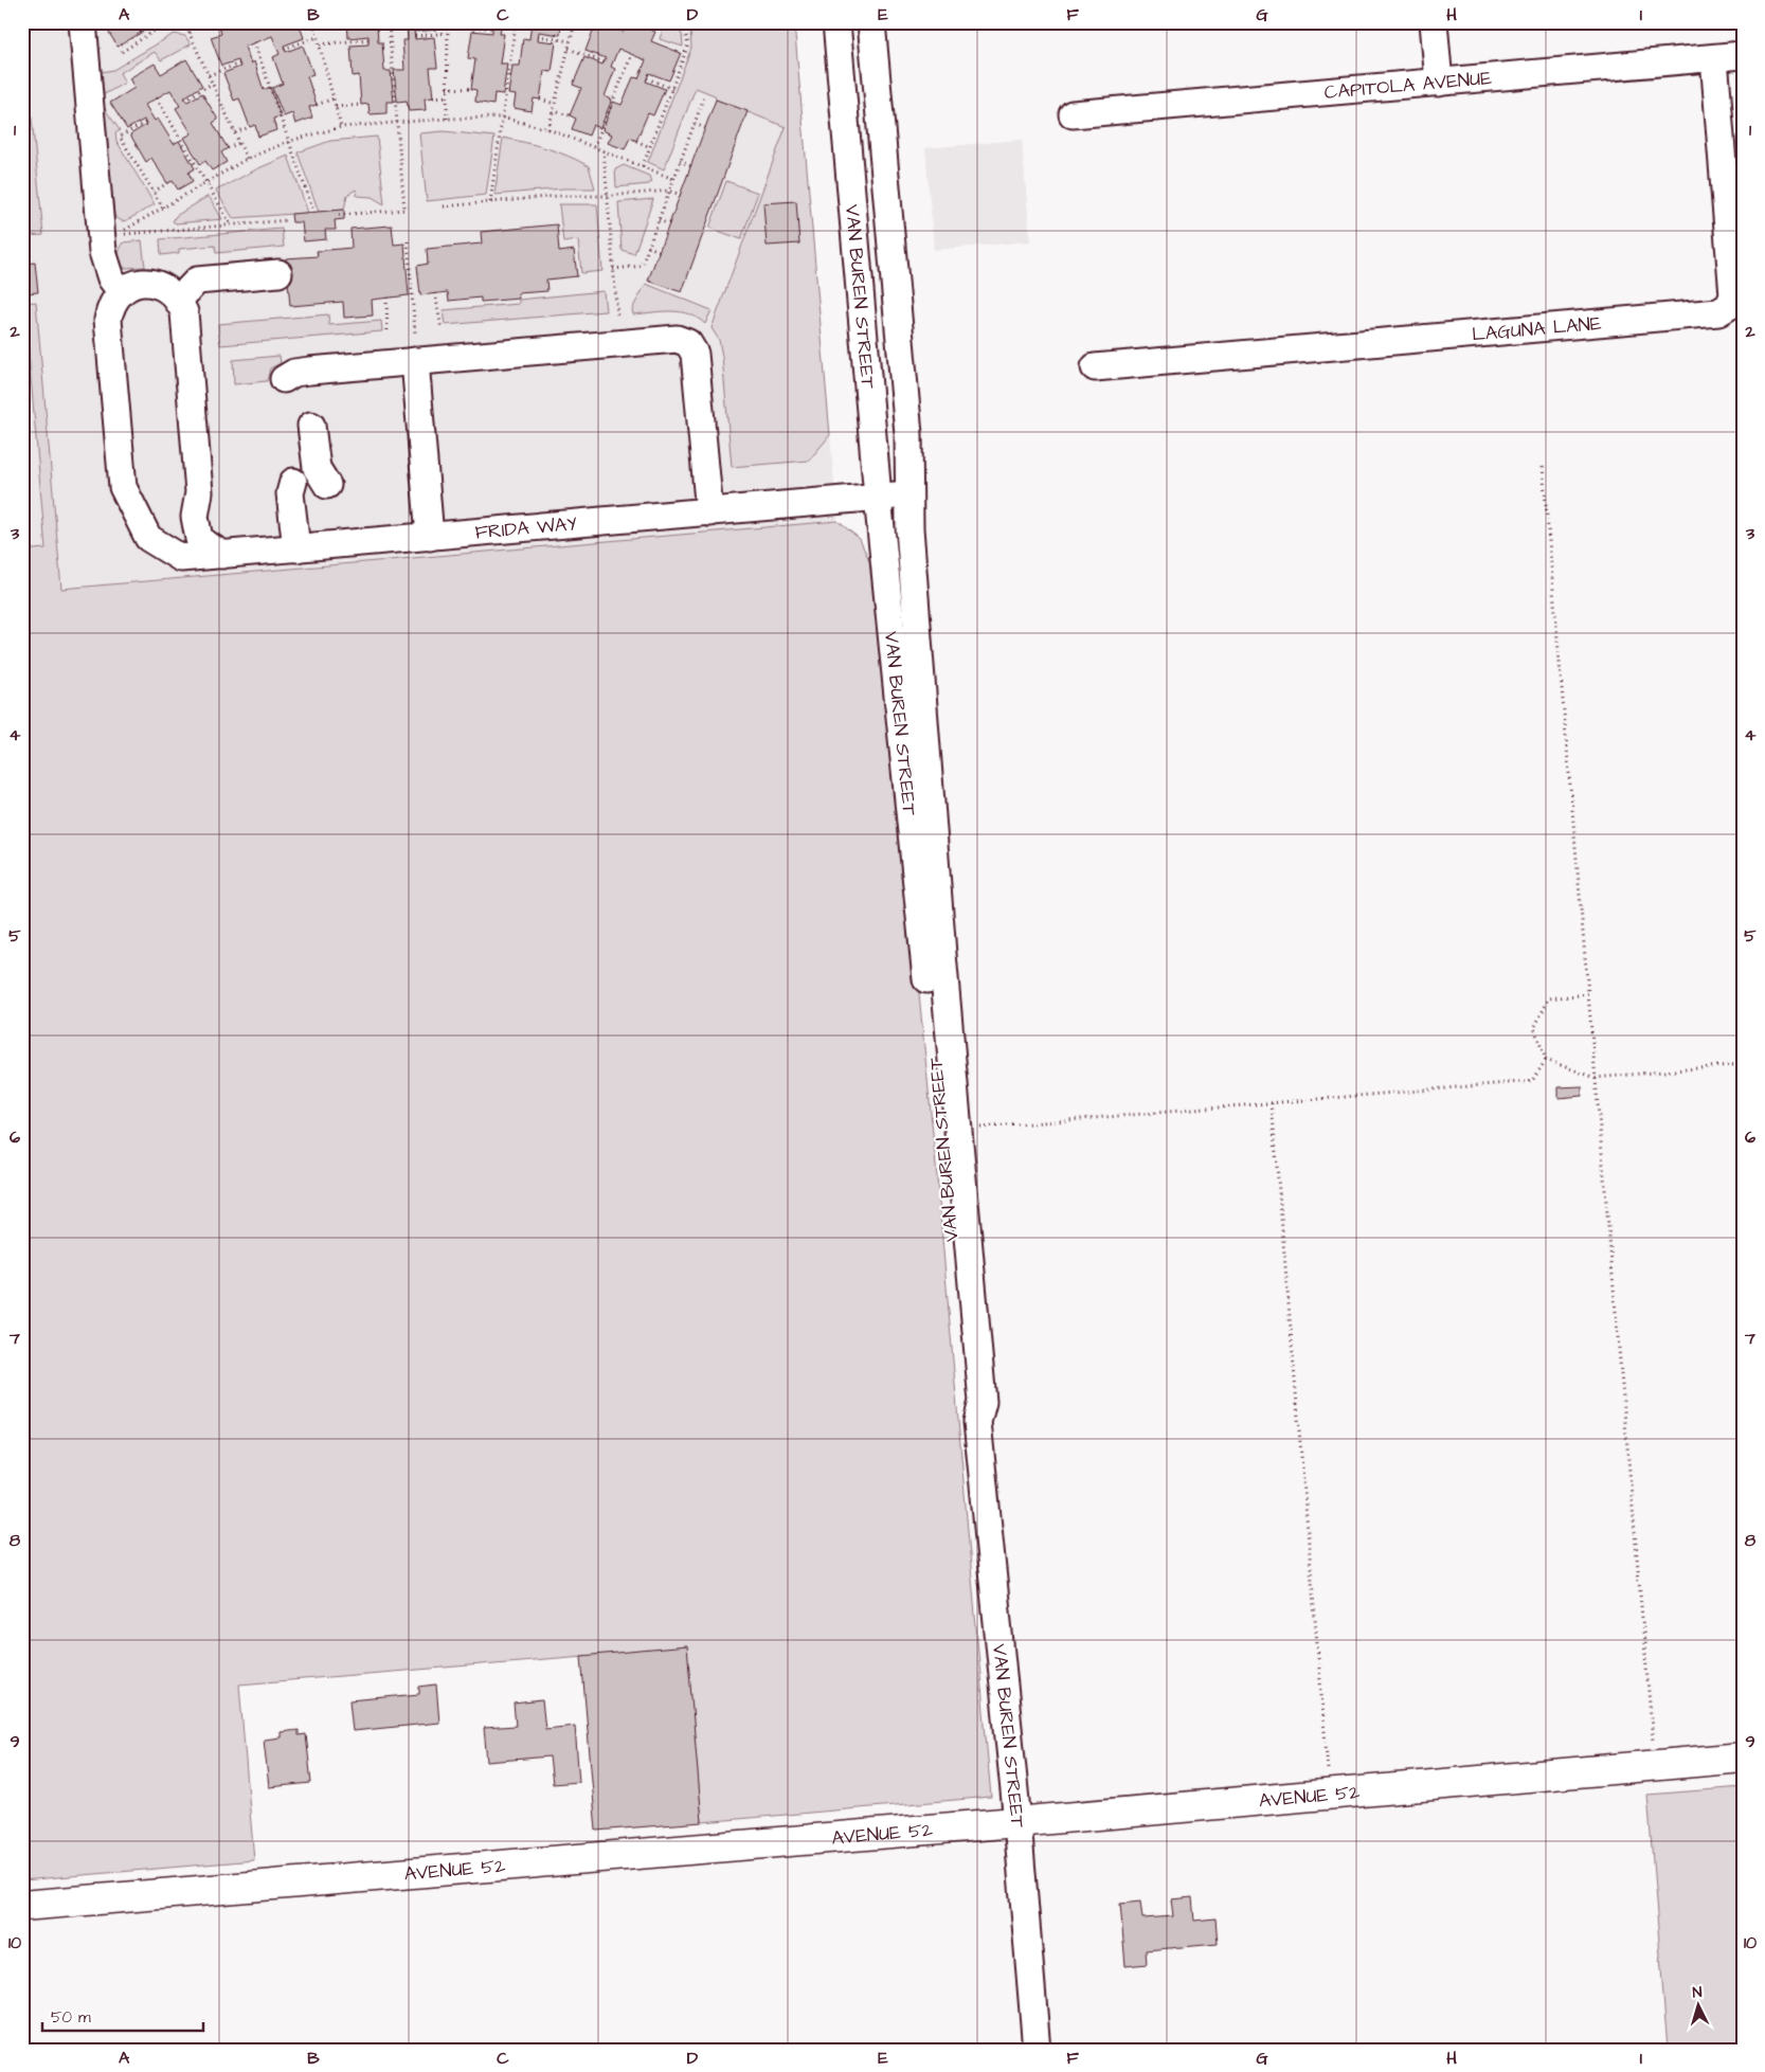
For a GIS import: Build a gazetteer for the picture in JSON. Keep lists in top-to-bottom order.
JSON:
{
  "streets": {
    "main road": ["AVENUE 52"],
    "street": [
      "CAPITOLA AVENUE",
      "VAN BUREN STREET",
      "LAGUNA LANE",
      "FRIDA WAY"
    ]
  },
  "crossings": [
    ["CAPITOLA AVENUE", "LAGUNA LANE"],
    ["VAN BUREN STREET", "FRIDA WAY"],
    ["VAN BUREN STREET", "AVENUE 52"]
  ],
  "scale_bar": "50 m",
  "north": "top",
  "grid": {
    "columns": [
      "A",
      "B",
      "C",
      "D",
      "E",
      "F",
      "G",
      "H",
      "I"
    ],
    "rows": [
      "1",
      "2",
      "3",
      "4",
      "5",
      "6",
      "7",
      "8",
      "9",
      "10"
    ]
  }
}
